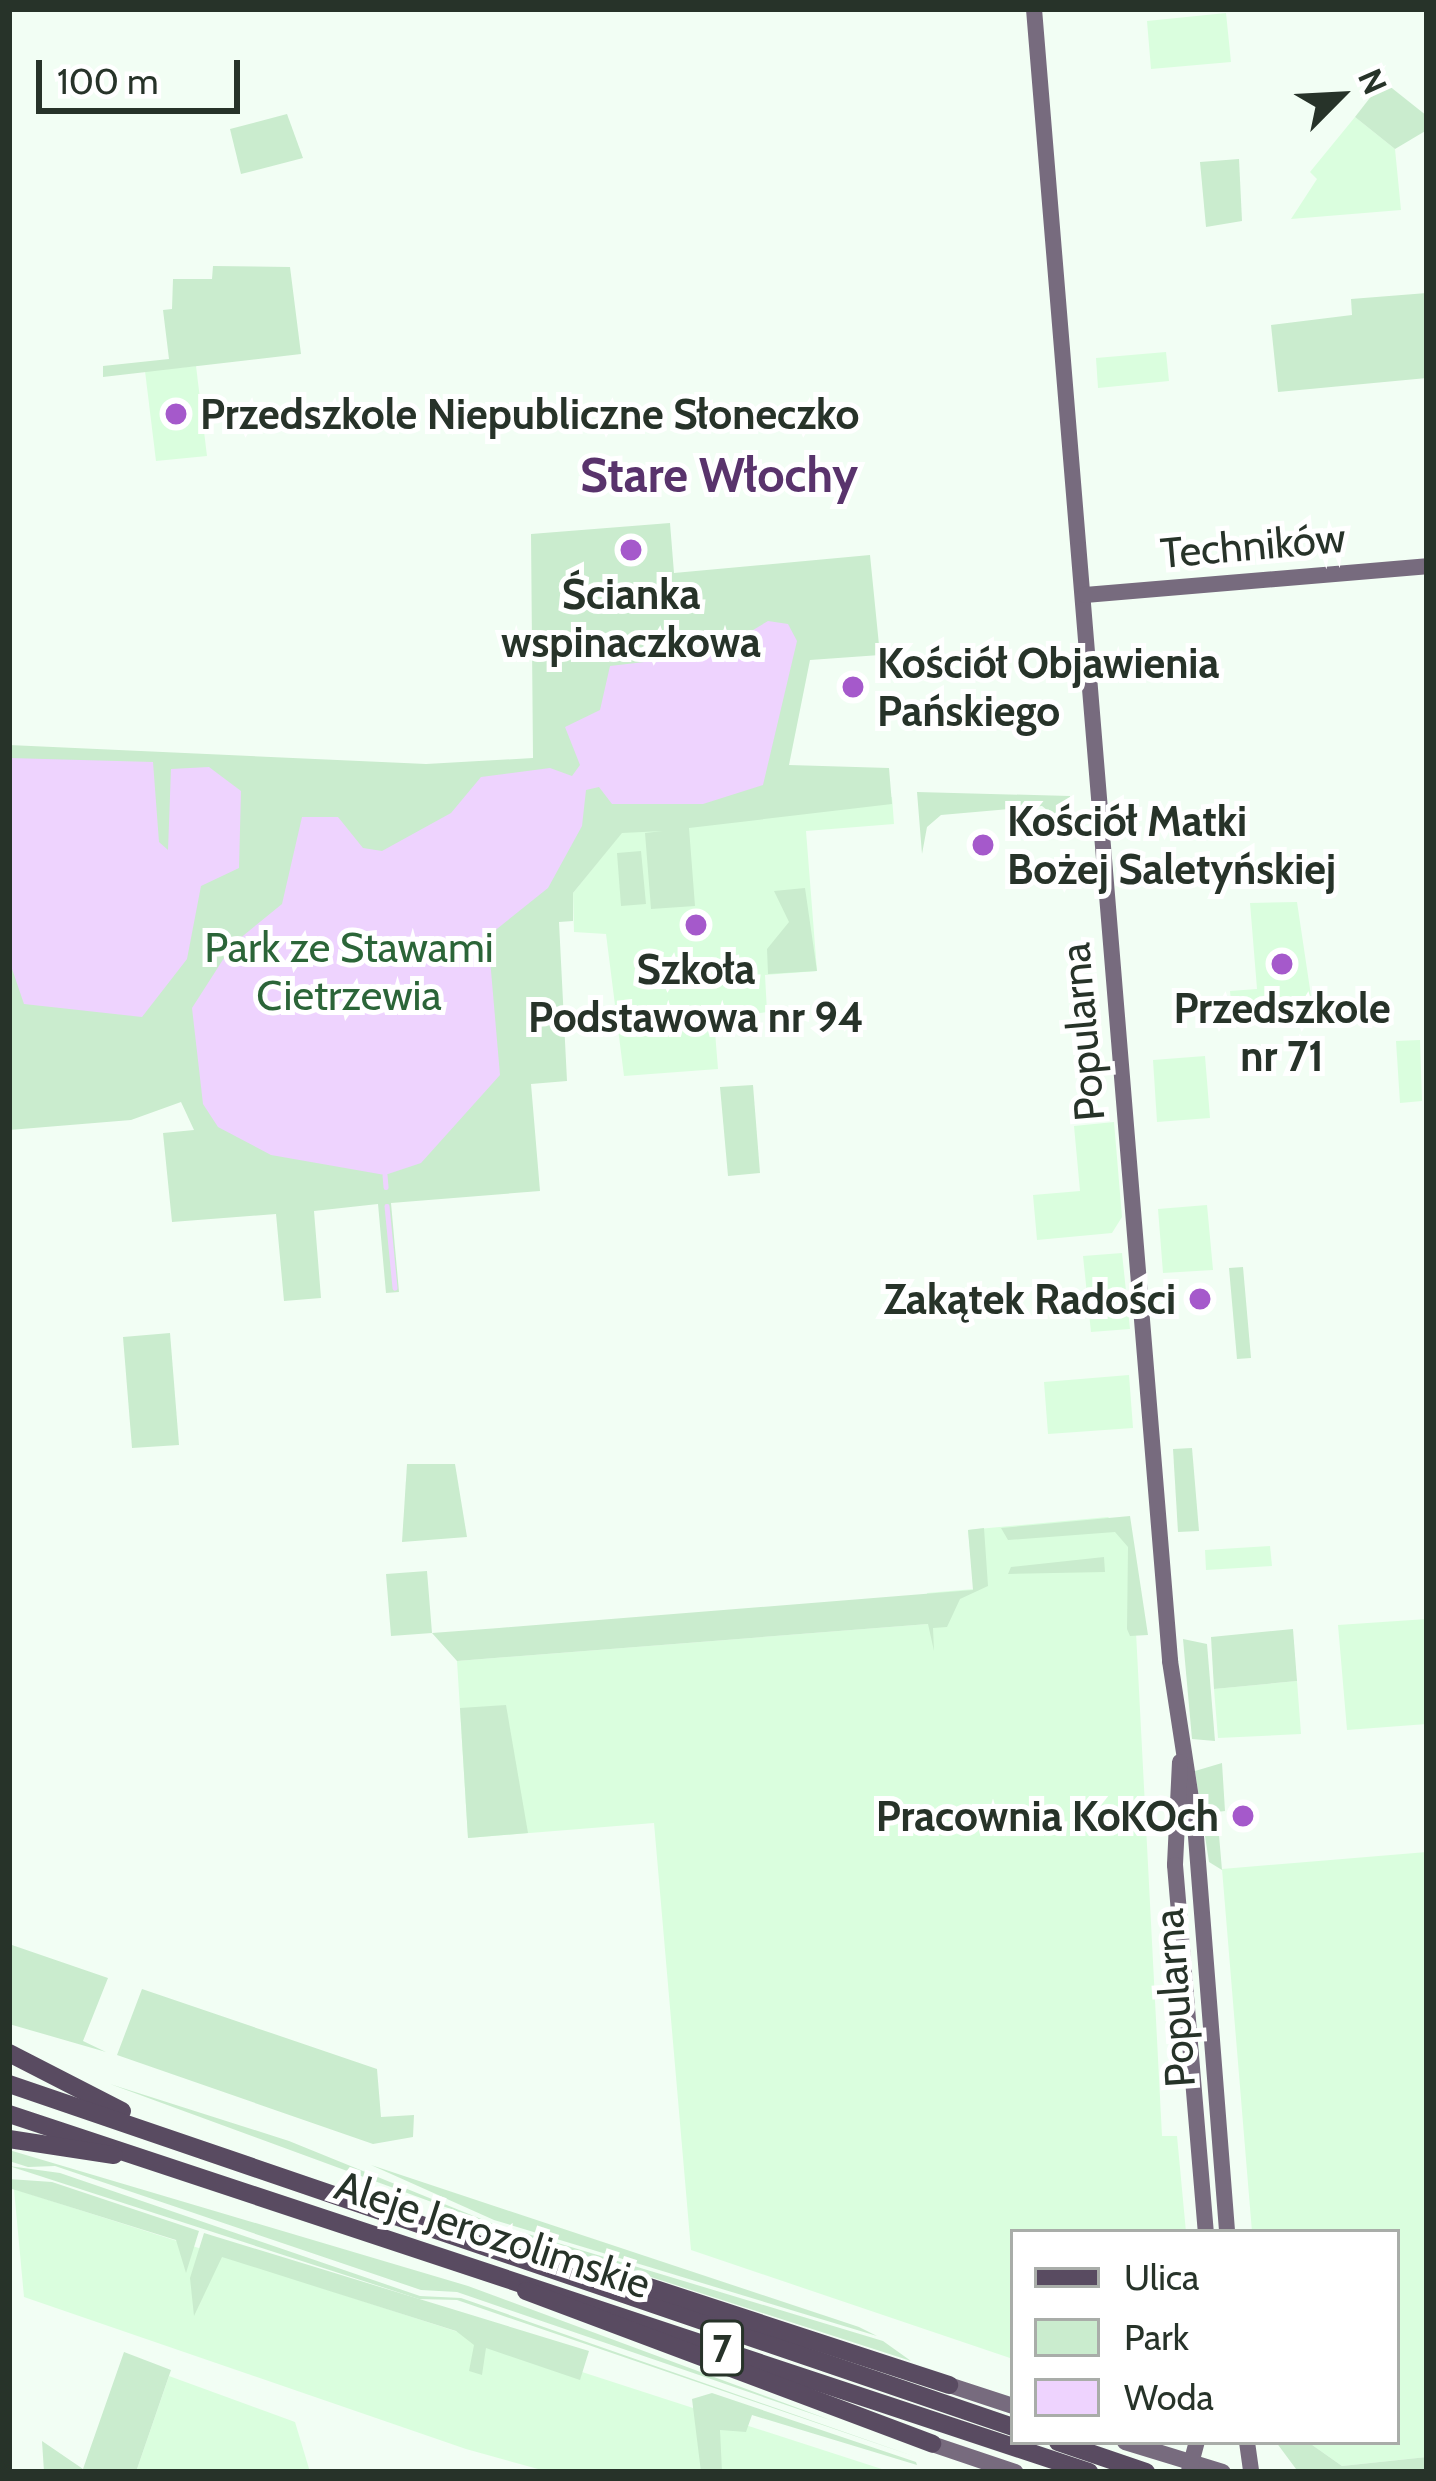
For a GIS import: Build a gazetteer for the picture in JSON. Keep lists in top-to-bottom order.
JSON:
{
  "streets": {
    "main road": ["Aleje Jerozolimskie", "7"],
    "street": ["Techników", "Popularna"]
  },
  "crossings": [
    ["Techników", "Popularna"]
  ],
  "districts": ["Stare Włochy"],
  "parks": ["Park ze Stawami Cietrzewia"],
  "places": [
    "Przedszkole Niepubliczne Słoneczko",
    "Ścianka wspinaczkowa",
    "Kościół Objawienia Pańskiego",
    "Kościół Matki Bożej Saletyńskiej",
    "Szkoła Podstawowa nr 94",
    "Przedszkole nr 71",
    "Zakątek Radości",
    "Pracownia KoKOch"
  ],
  "legend": ["Ulica", "Park", "Woda"],
  "scale_bar": "100 m",
  "north": "top right"
}
